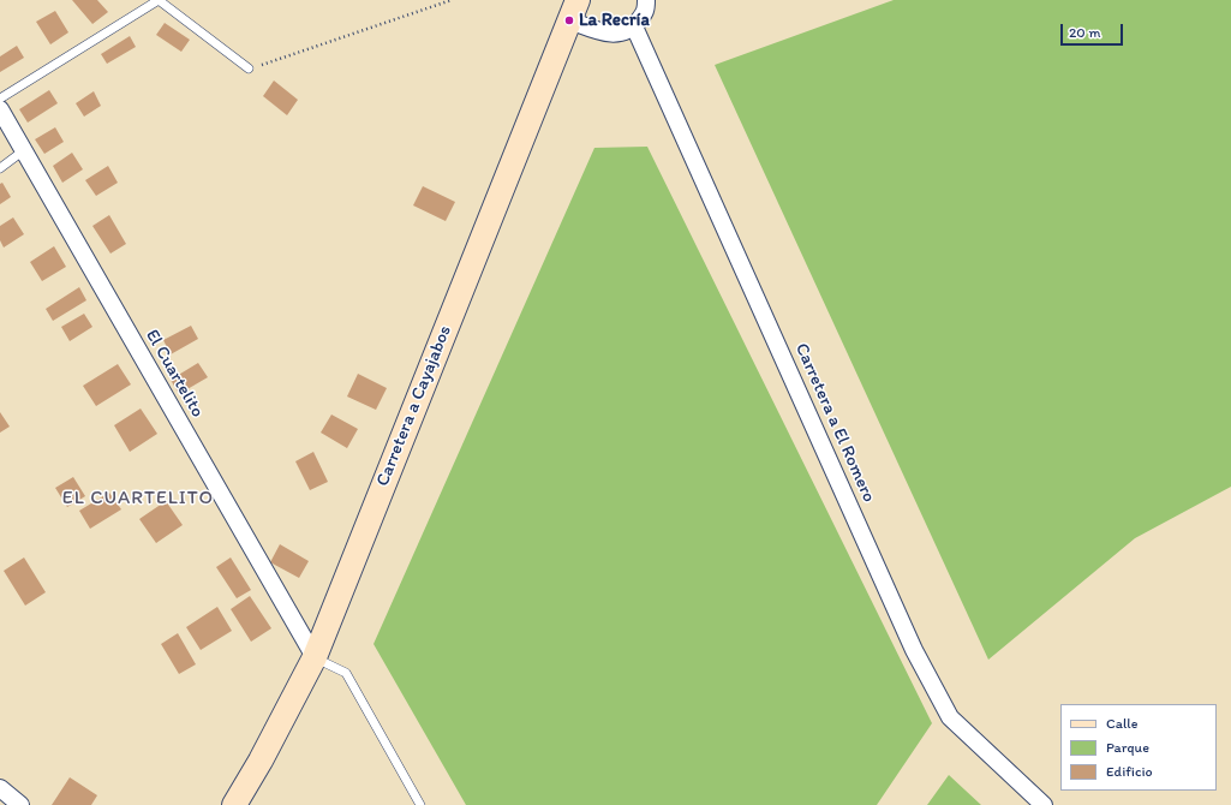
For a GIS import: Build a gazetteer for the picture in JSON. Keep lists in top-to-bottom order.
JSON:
{
  "streets": {
    "main road": ["Carretera a Cayajabos"],
    "street": ["El Cuartelito", "Carretera a El Romero"]
  },
  "crossings": [
    ["El Cuartelito", "Carretera a Cayajabos"]
  ],
  "districts": ["EL CUARTELITO"],
  "places": ["La Recría"],
  "legend": ["Calle", "Parque", "Edificio"],
  "scale_bar": "20 m"
}
